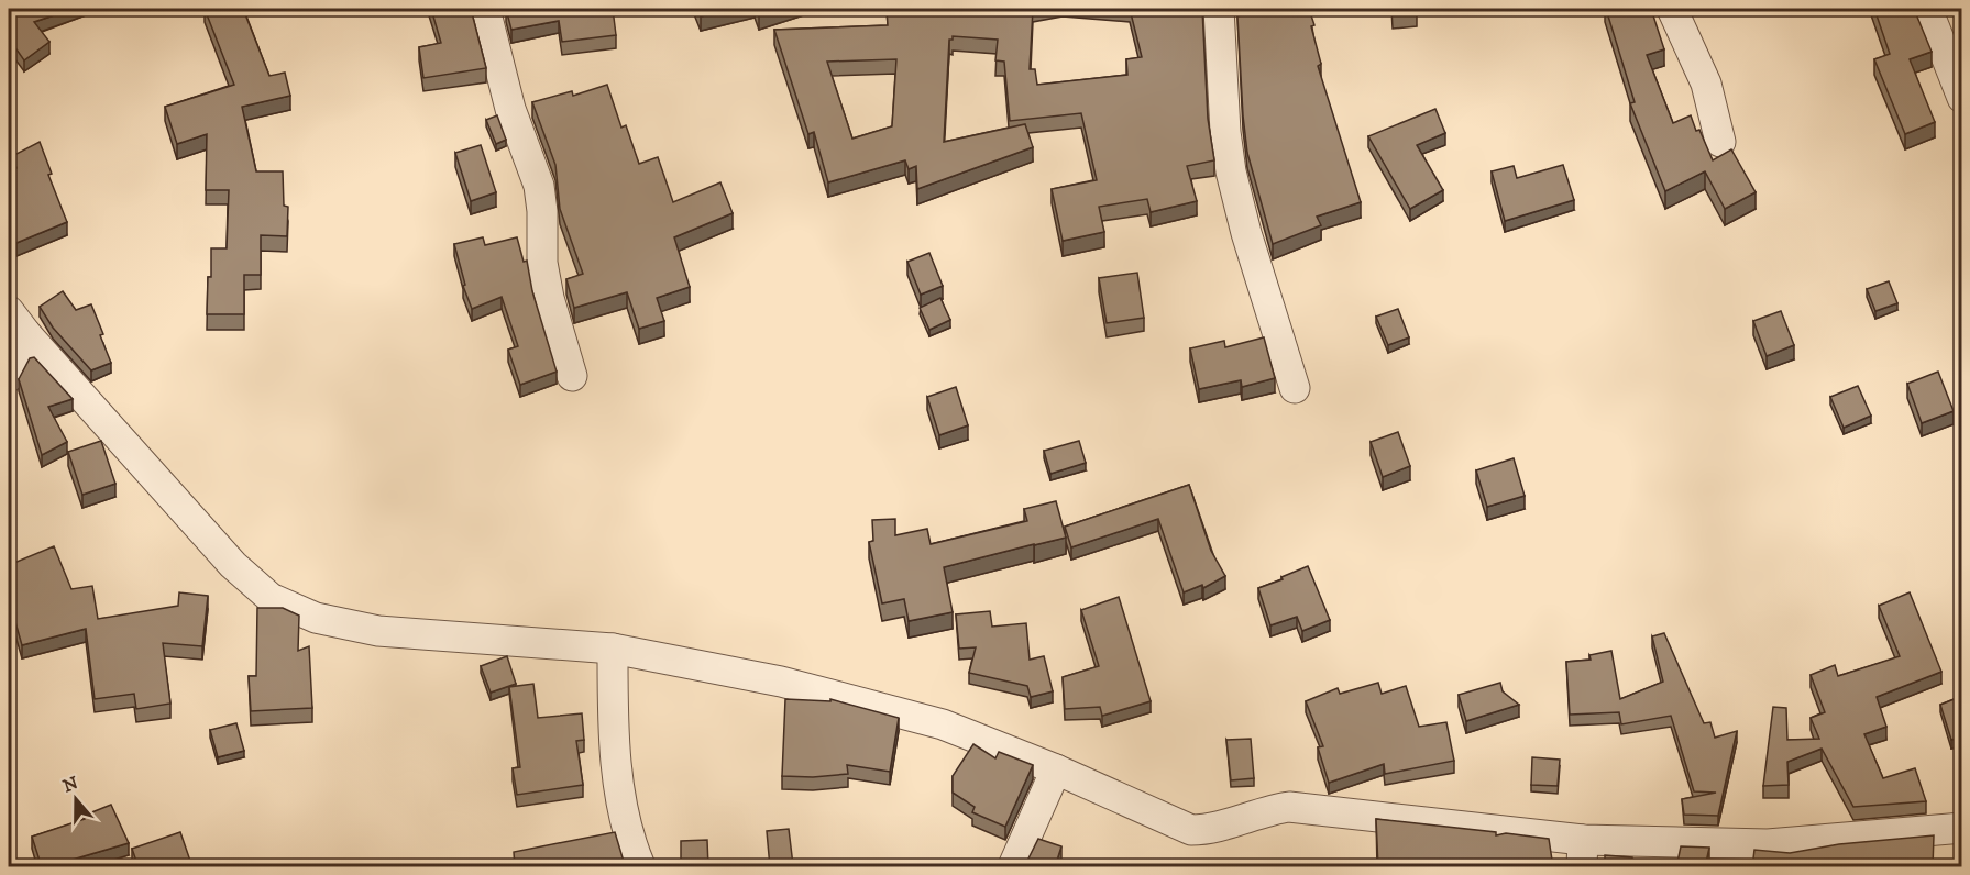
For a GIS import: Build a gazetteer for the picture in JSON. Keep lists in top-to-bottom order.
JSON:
{
  "north": "top"
}
